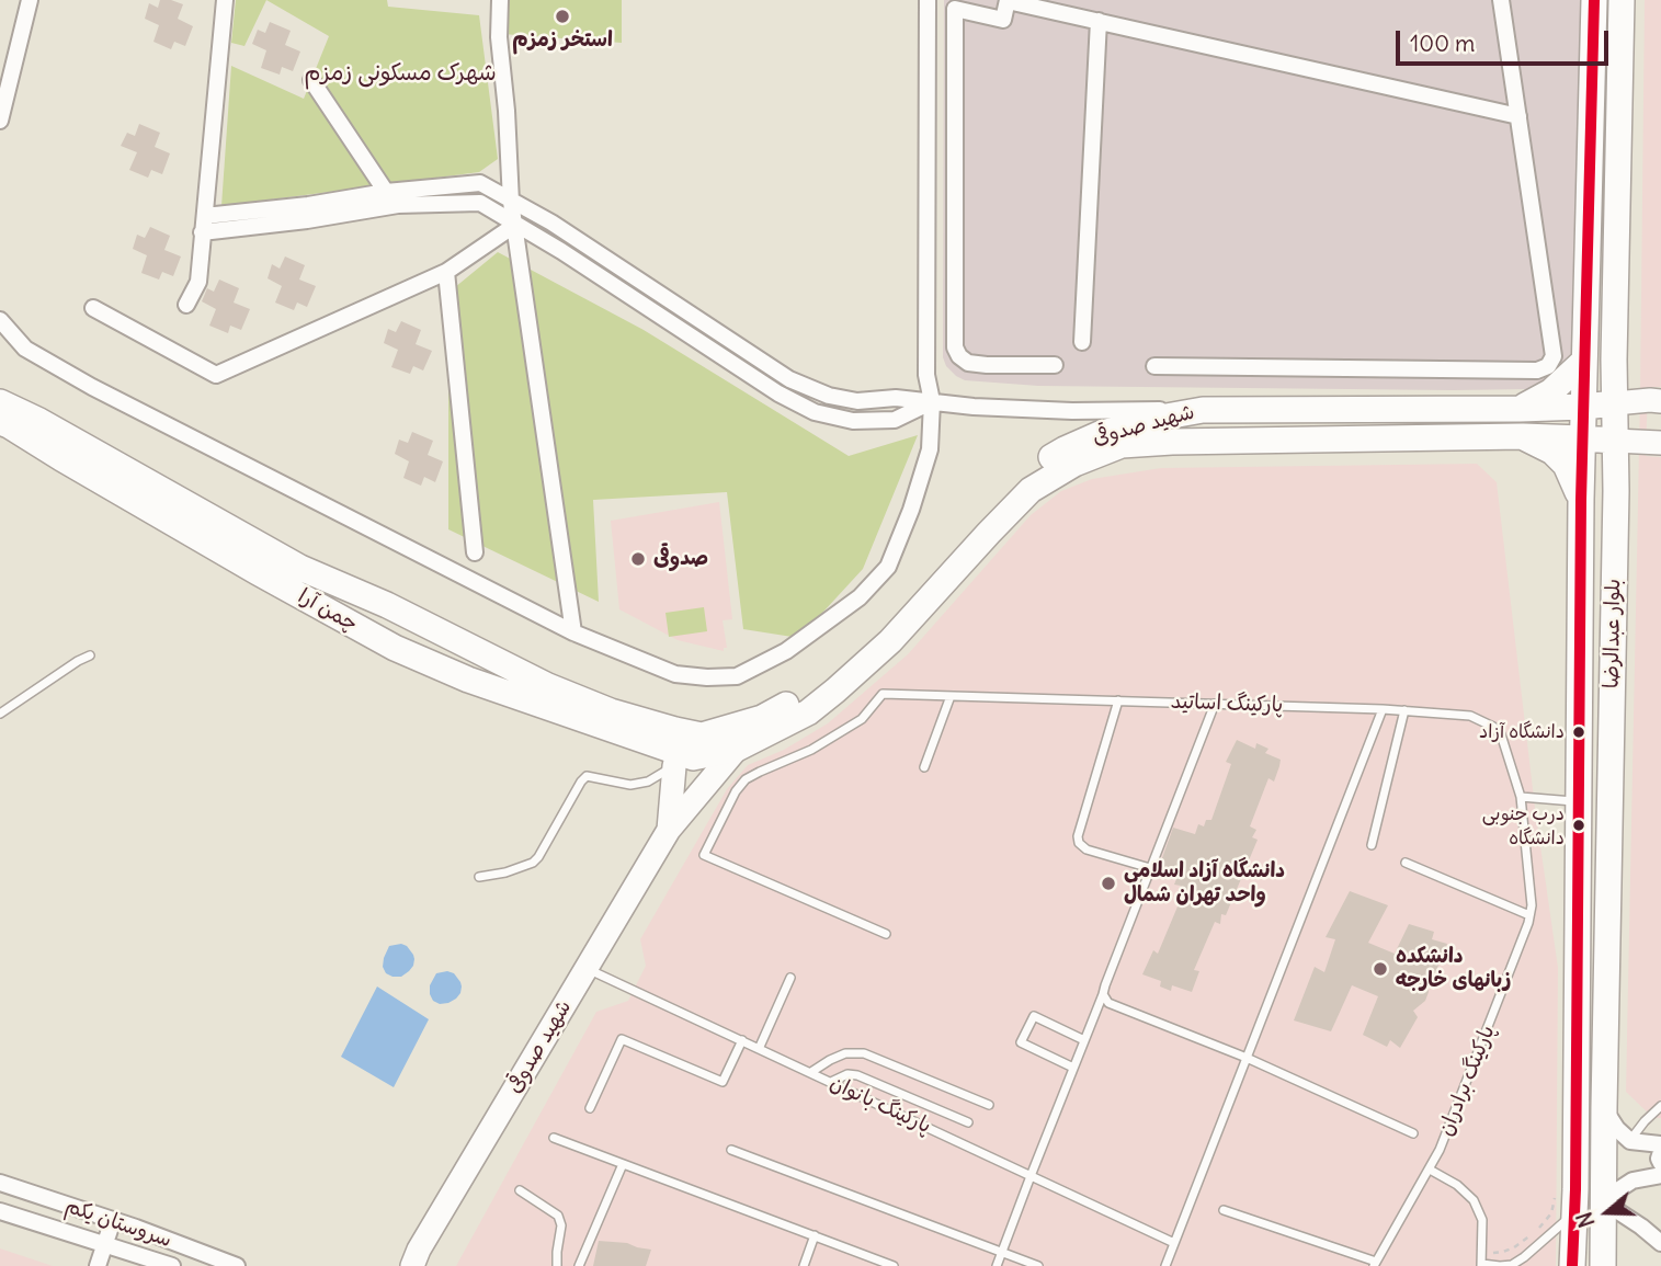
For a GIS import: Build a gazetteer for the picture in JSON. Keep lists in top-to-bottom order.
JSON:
{
  "streets": {
    "main road": ["شهید صدوقی", "چمن آرا", "بلوار عبدالرضا"],
    "street": ["سروستان یکم"],
    "lane": ["پارکینگ اساتید", "پارکینگ برادران", "پارکینگ بانوان"]
  },
  "crossings": [
    ["شهید صدوقی", "چمن آرا"],
    ["شهید صدوقی", "بلوار عبدالرضا"],
    ["شهید صدوقی", "پارکینگ بانوان"],
    ["پارکینگ اساتید", "پارکینگ برادران"]
  ],
  "districts": ["شهرک مسکونی زمزم"],
  "places": [
    "استخر زمزم",
    "صدوقی",
    "دانشگاه آزاد",
    "درب جنوبی دانشگاه",
    "دانشگاه آزاد اسلامی واحد تهران شمال",
    "دانشکده زبانهای خارجه"
  ],
  "scale_bar": "100 m",
  "north": "left"
}
